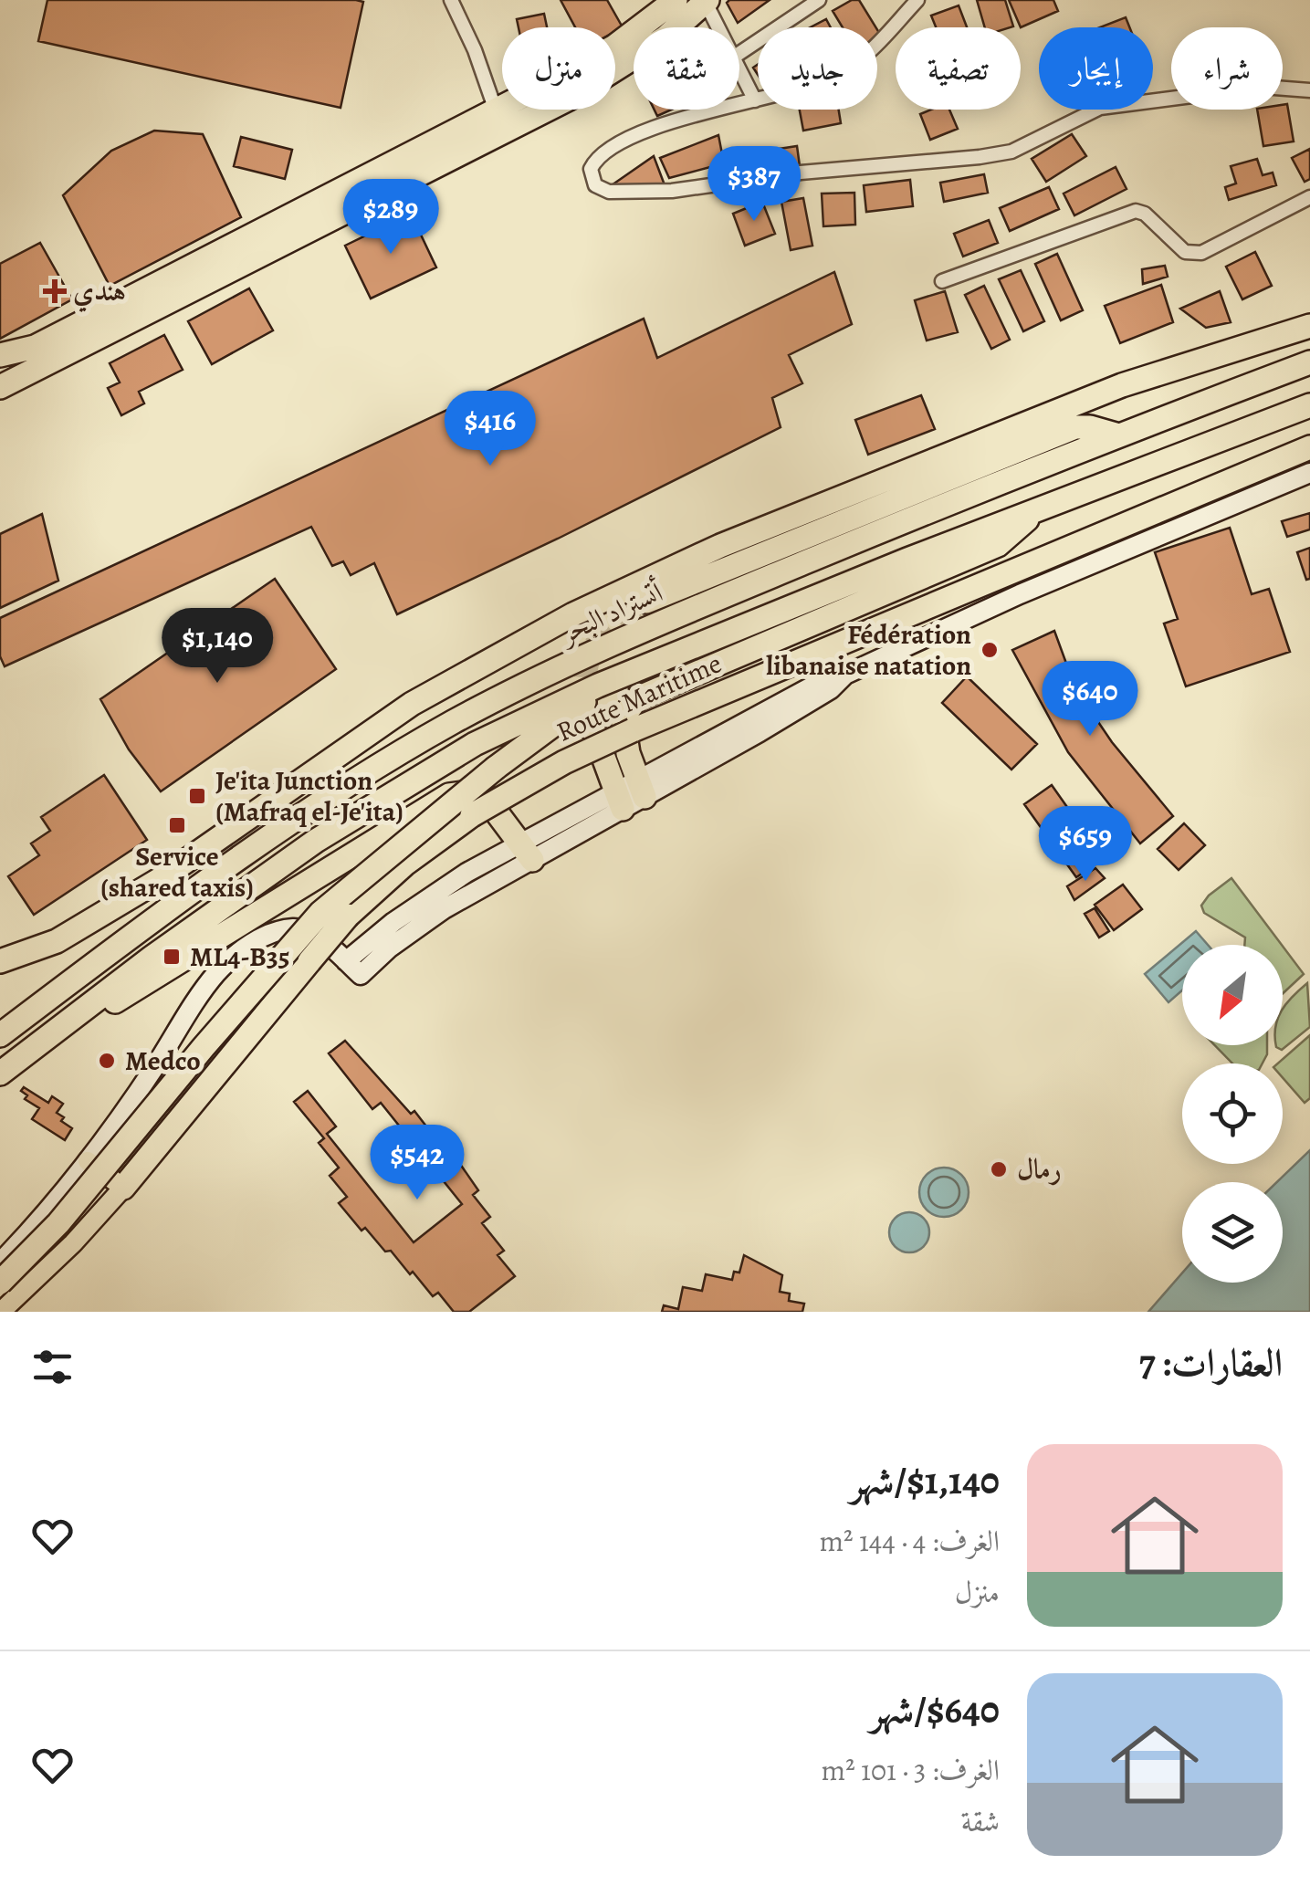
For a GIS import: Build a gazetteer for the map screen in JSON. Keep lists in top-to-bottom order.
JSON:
{
  "streets": {
    "highway": ["أتستراد البحر", "Route Maritime"]
  },
  "places": {
    "health": ["هندي"],
    "other": ["Fédération libanaise natation", "Medco", "رمال"],
    "transit": ["Je'ita Junction (Mafraq el-Je'ita)", "Service (shared taxis)", "ML4-B35"]
  },
  "north": "bottom left",
  "page": {
    "chip": [
      "شراء",
      "إيجار",
      "تصفية",
      "جديد",
      "شقة",
      "منزل"
    ],
    "price": [
      "$387",
      "$289",
      "$416",
      "$1,140",
      "$640",
      "$659",
      "$542"
    ],
    "heading": "العقارات: 7",
    "list": [
      {
        "name": "$1,140/شهر",
        "note": "الغرف: 4 · 144 m² · منزل"
      },
      {
        "name": "$640/شهر",
        "note": "الغرف: 3 · 101 m² · شقة"
      }
    ]
  }
}
